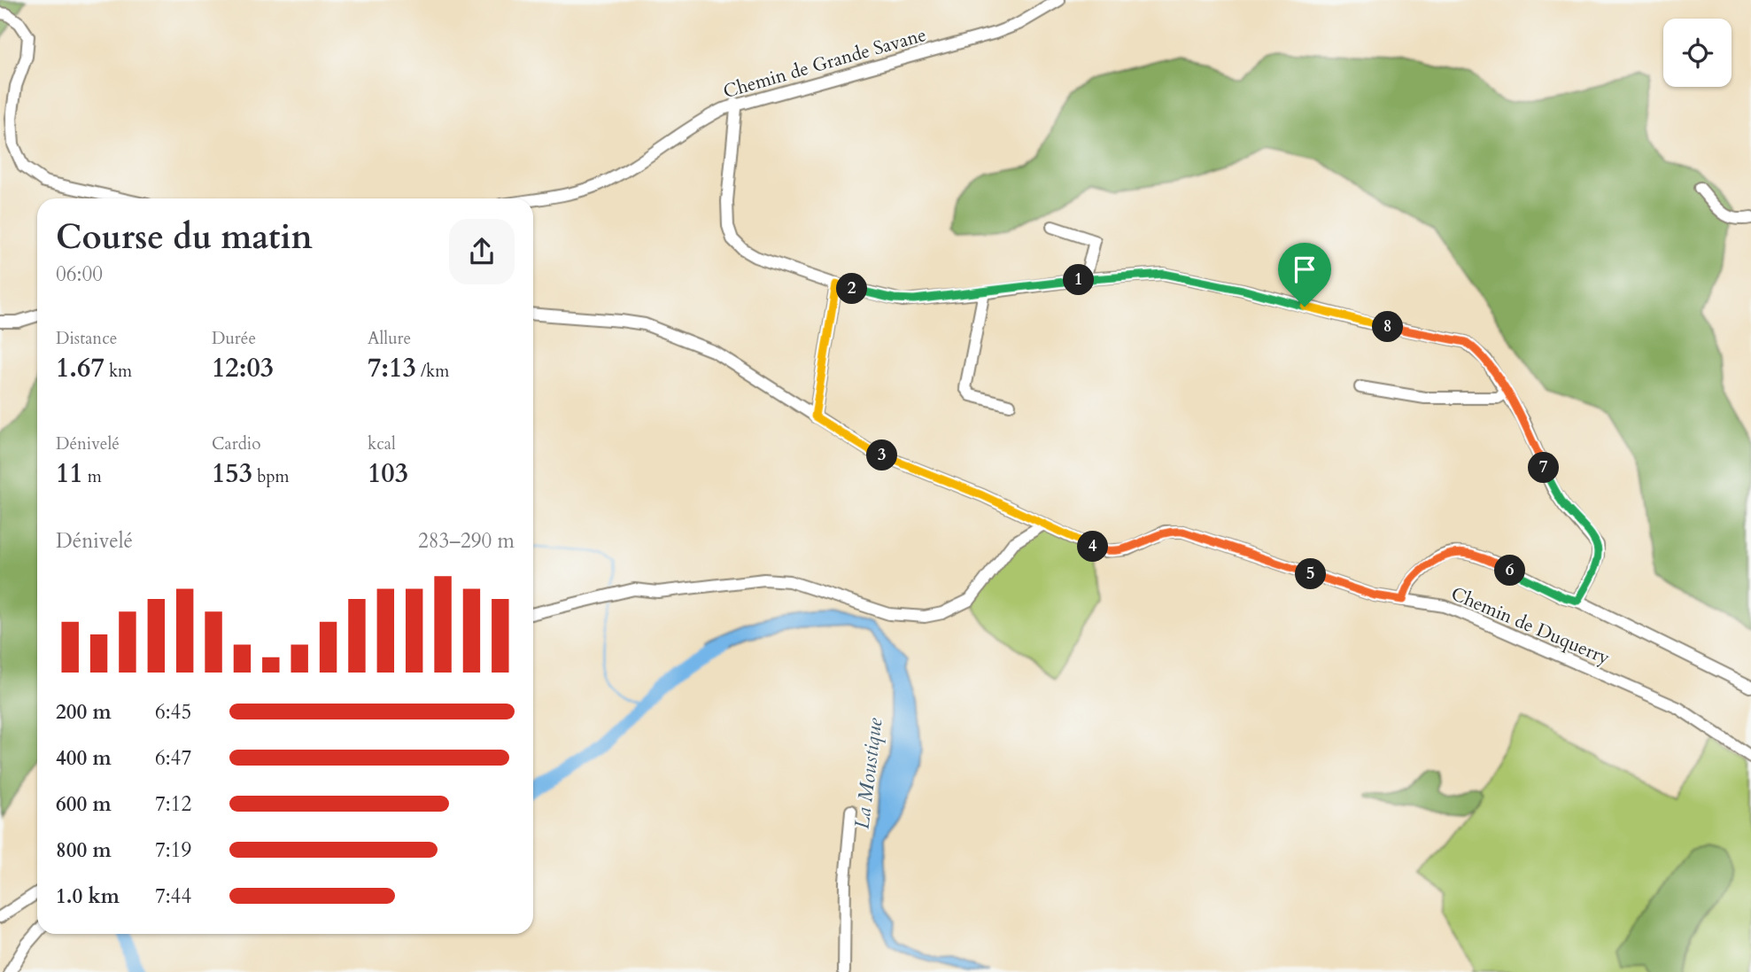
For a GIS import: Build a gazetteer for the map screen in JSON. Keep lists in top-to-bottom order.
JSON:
{
  "streets": {
    "street": ["Chemin de Grande Savane", "Chemin de Duquerry"]
  },
  "water": ["La Moustique"],
  "page": {
    "heading": ["Course du matin", "06:00"],
    "pins": [
      "1",
      "2",
      "8",
      "3",
      "7",
      "4",
      "6",
      "5"
    ],
    "stats": [
      ["Distance", "1.67 km"],
      ["Durée", "12:03"],
      ["Allure", "7:13 /km"],
      ["Dénivelé", "11 m"],
      ["Cardio", "153 bpm"],
      ["kcal", "103"]
    ],
    "chart": ["Dénivelé", "283–290 m"],
    "list": [
      {
        "name": "200 m",
        "note": "6:45"
      },
      {
        "name": "400 m",
        "note": "6:47"
      },
      {
        "name": "600 m",
        "note": "7:12"
      },
      {
        "name": "800 m",
        "note": "7:19"
      },
      {
        "name": "1.0 km",
        "note": "7:44"
      }
    ]
  }
}
